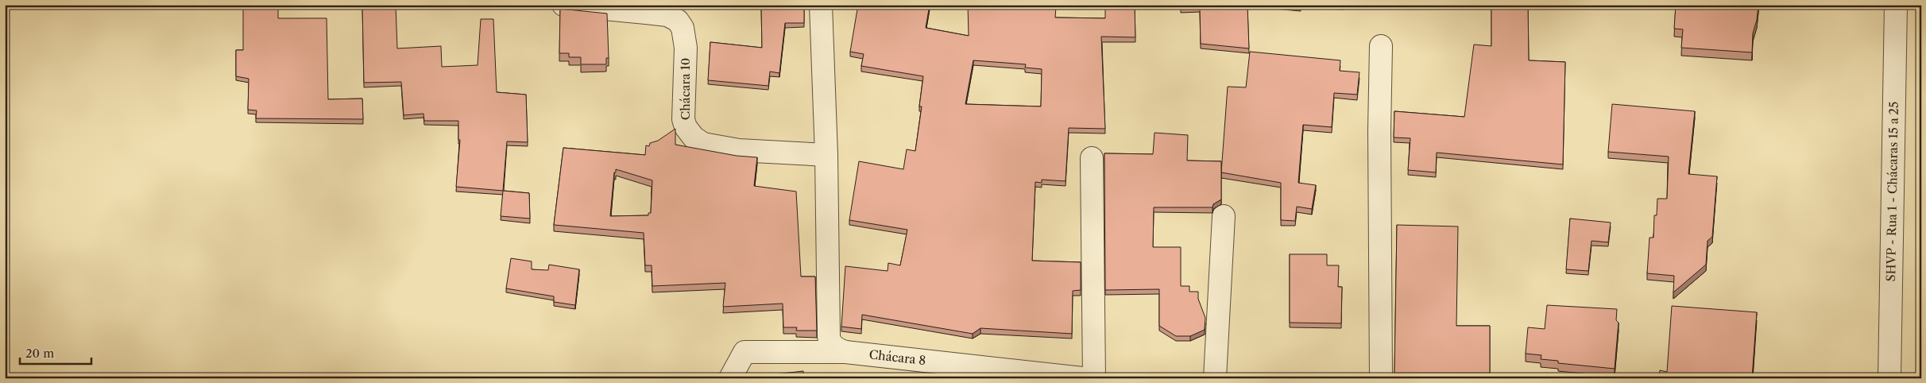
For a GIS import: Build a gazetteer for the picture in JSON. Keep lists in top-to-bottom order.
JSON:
{
  "streets": {
    "street": ["Chácara 10", "SHVP - Rua 1 - Chácaras 15 a 25", "Chácara 8"]
  },
  "scale_bar": "20 m"
}
